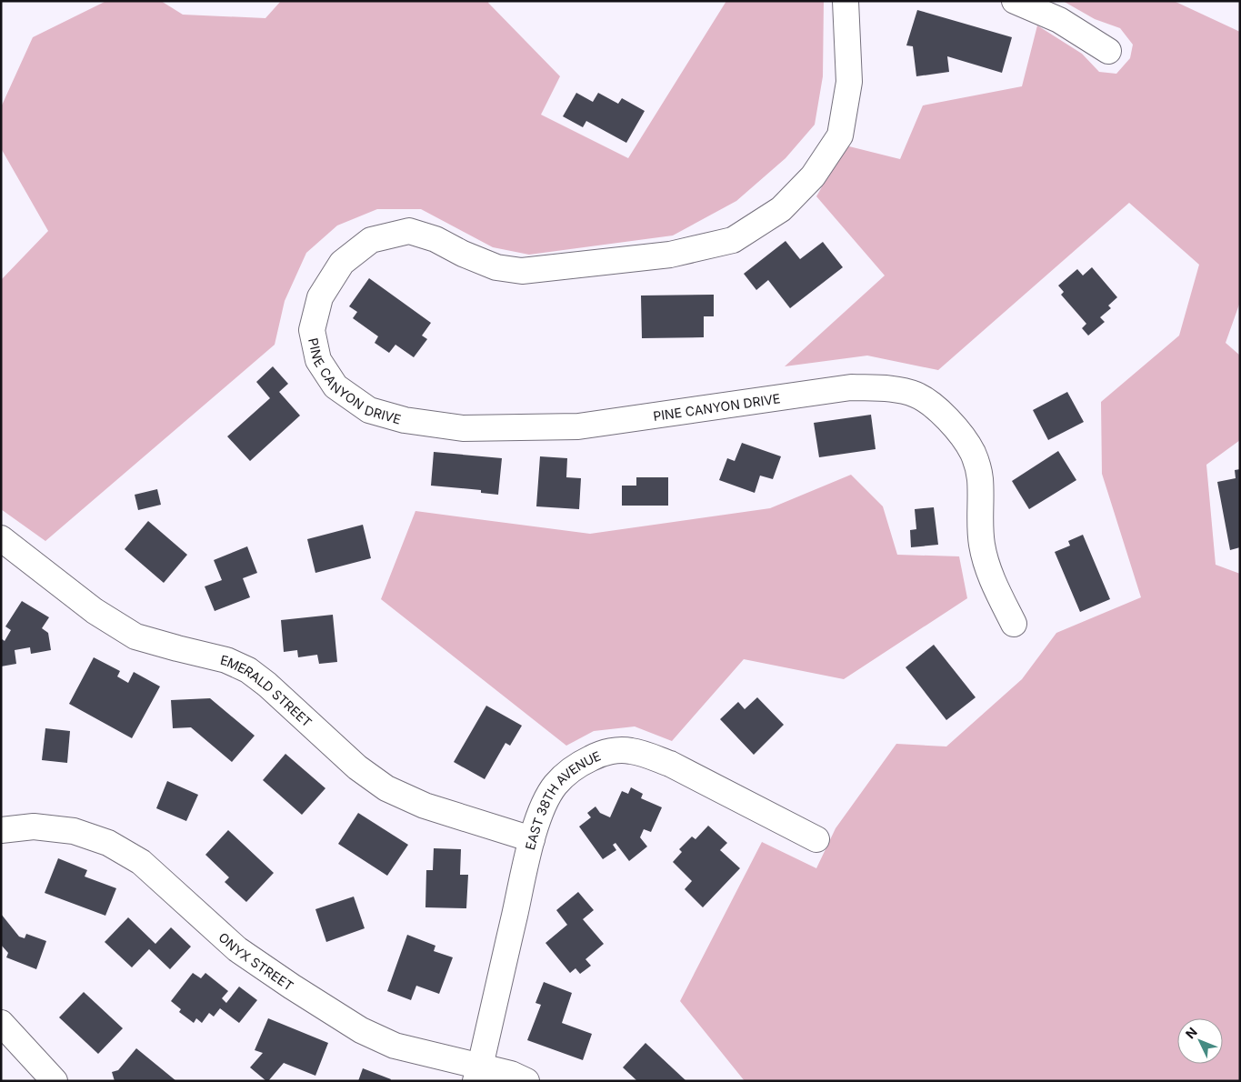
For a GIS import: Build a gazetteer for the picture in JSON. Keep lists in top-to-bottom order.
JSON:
{
  "streets": {
    "street": [
      "PINE CANYON DRIVE",
      "EMERALD STREET",
      "EAST 38TH AVENUE",
      "ONYX STREET"
    ]
  },
  "crossings": [
    ["EMERALD STREET", "EAST 38TH AVENUE"],
    ["EAST 38TH AVENUE", "ONYX STREET"]
  ],
  "north": "top left"
}
